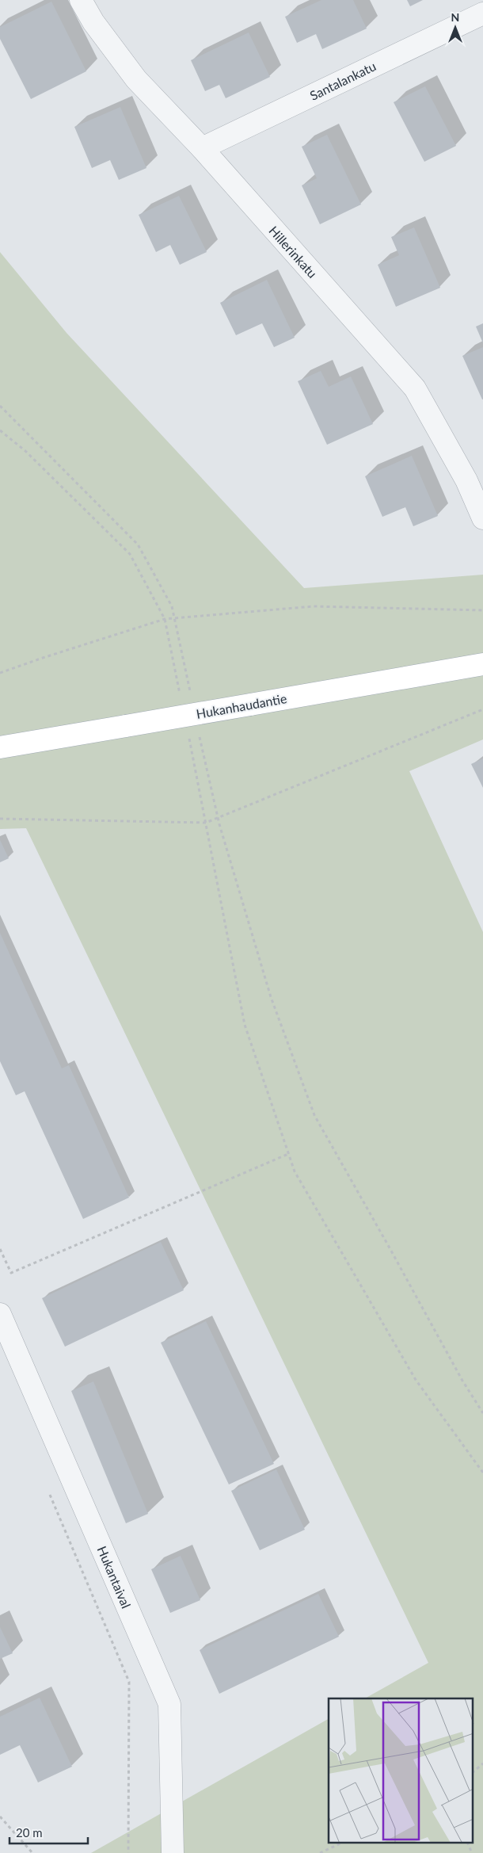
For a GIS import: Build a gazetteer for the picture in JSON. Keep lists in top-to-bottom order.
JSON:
{
  "streets": {
    "main road": ["Hukanhaudantie"],
    "street": ["Santalankatu", "Hillerinkatu", "Hukantaival"]
  },
  "crossings": [
    ["Santalankatu", "Hillerinkatu"]
  ],
  "scale_bar": "20 m",
  "north": "top"
}
